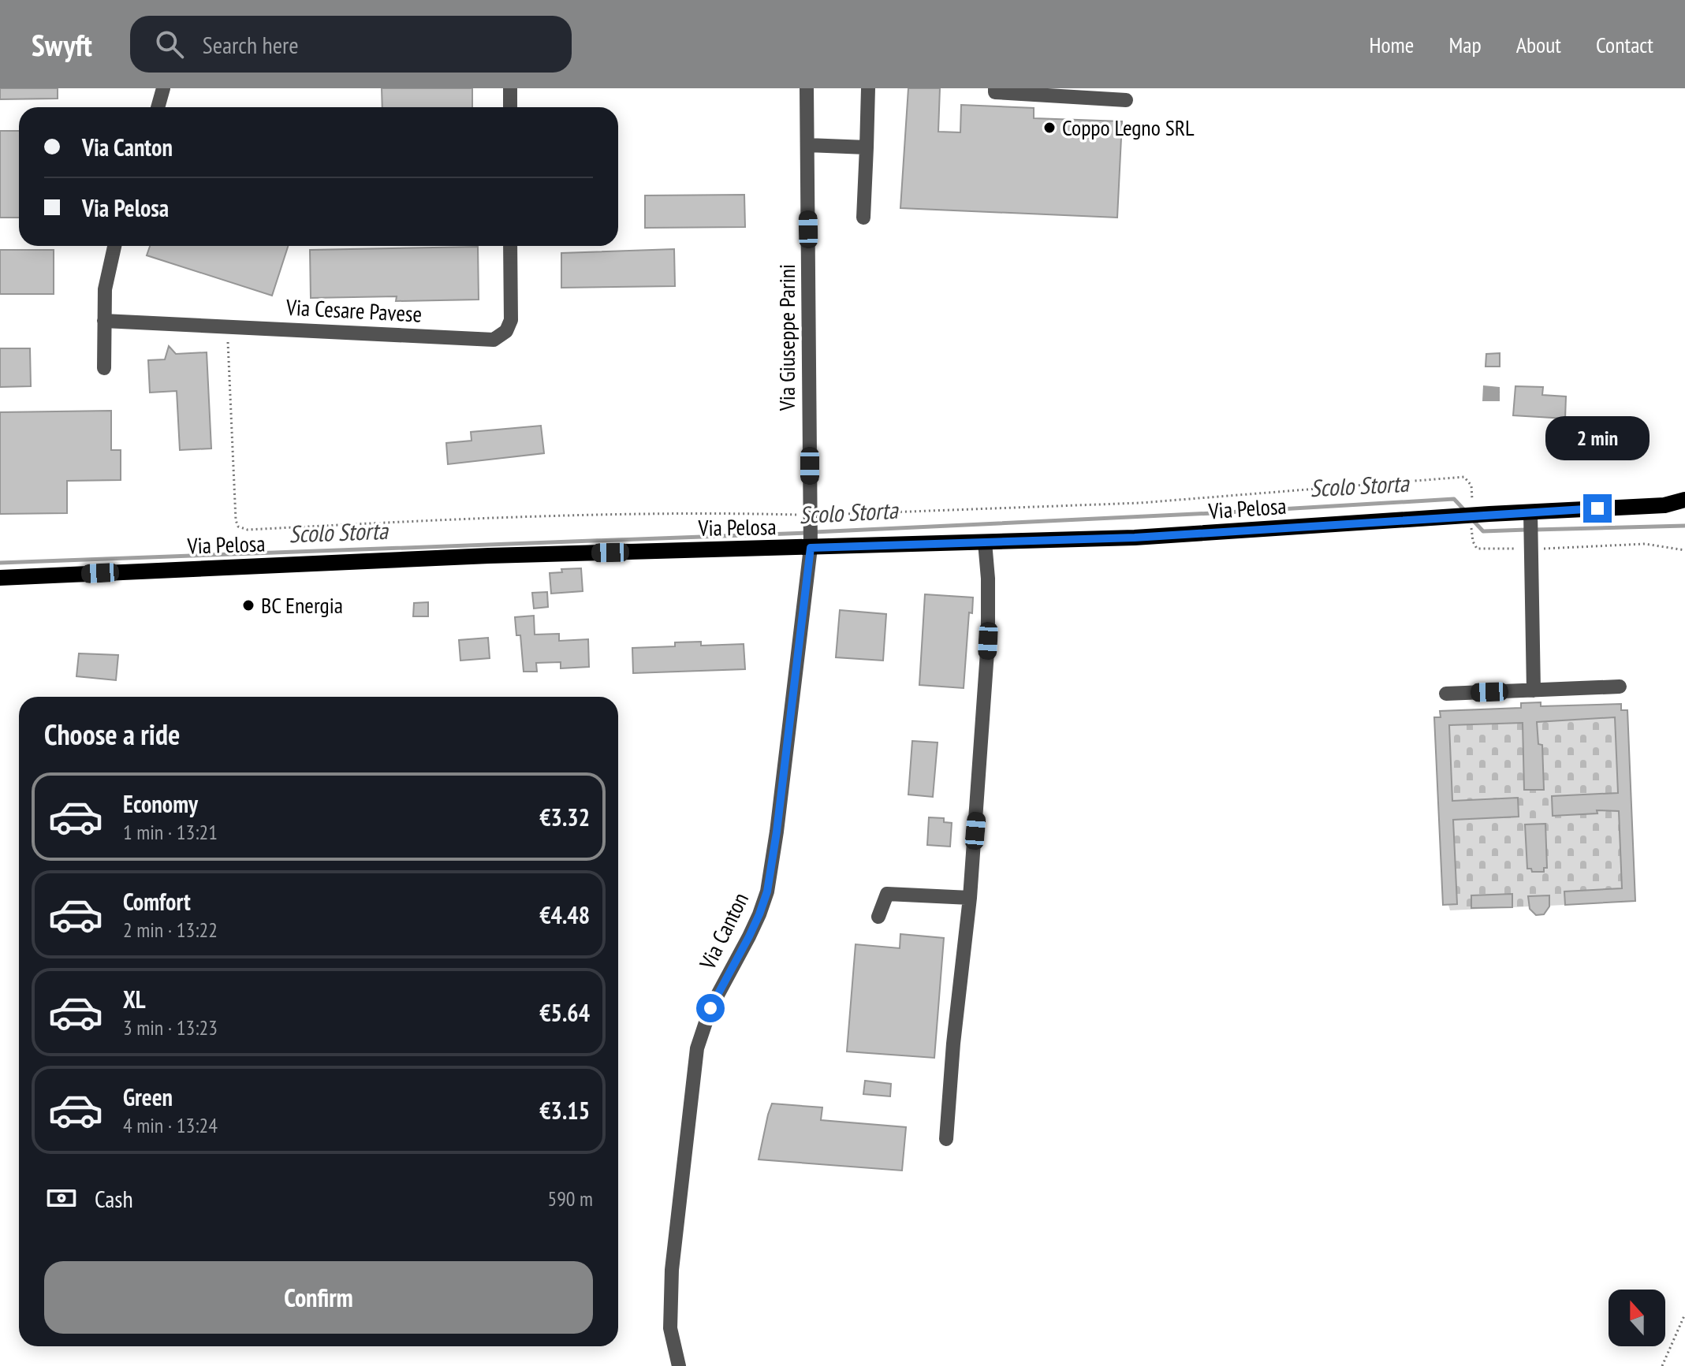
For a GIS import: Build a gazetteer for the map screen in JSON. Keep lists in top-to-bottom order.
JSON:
{
  "streets": {
    "main road": ["Via Pelosa"],
    "street": ["Via Cesare Pavese", "Via Giuseppe Parini", "Via Canton"]
  },
  "crossings": [
    ["Via Giuseppe Parini", "Via Pelosa"],
    ["Via Giuseppe Parini", "Via Canton"],
    ["Via Pelosa", "Via Canton"]
  ],
  "water": ["Scolo Storta"],
  "places": ["Coppo Legno SRL", "BC Energia"],
  "north": "top",
  "page": {
    "header": "Swyft",
    "search": "Search here",
    "nav": [
      "Home",
      "Map",
      "About",
      "Contact"
    ],
    "banner": ["Via Canton", "Via Pelosa"],
    "bubble": "2 min",
    "heading": "Choose a ride",
    "list": [
      {
        "name": "Economy",
        "note": "1 min · 13:21",
        "value": "€3.32"
      },
      {
        "name": "Comfort",
        "note": "2 min · 13:22",
        "value": "€4.48"
      },
      {
        "name": "XL",
        "note": "3 min · 13:23",
        "value": "€5.64"
      },
      {
        "name": "Green",
        "note": "4 min · 13:24",
        "value": "€3.15"
      }
    ],
    "pay": ["Cash", "590 m"],
    "buttons": "Confirm"
  }
}
